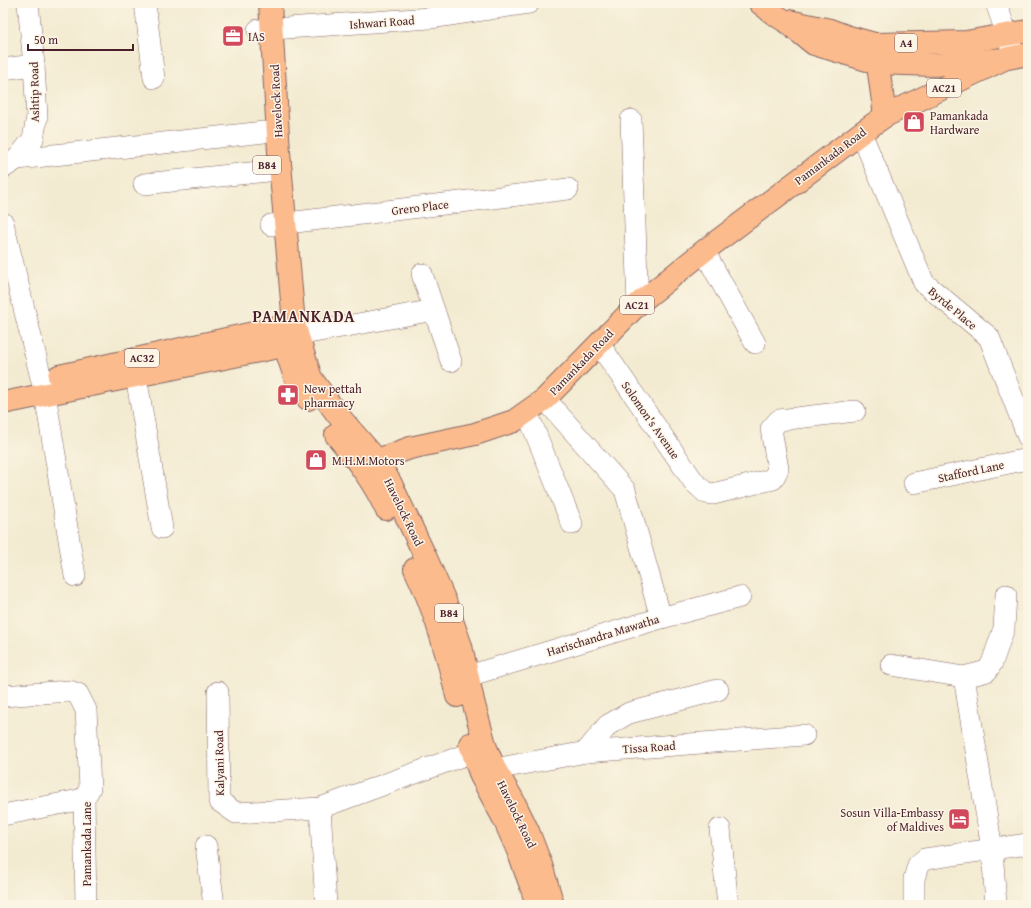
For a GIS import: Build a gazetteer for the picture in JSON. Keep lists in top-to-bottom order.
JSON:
{
  "streets": {
    "main road": [
      "A4",
      "AC21",
      "Havelock Road",
      "Pamankada Road",
      "B84",
      "AC32"
    ],
    "street": [
      "Ishwari Road",
      "Ashtip Road",
      "Grero Place",
      "Byrde Place",
      "Solomon's Avenue",
      "Stafford Lane",
      "Harischandra Mawatha",
      "Tissa Road",
      "Kalyani Road",
      "Pamankada Lane"
    ]
  },
  "crossings": [
    ["Ishwari Road", "Havelock Road"],
    ["A4", "Pamankada Road"],
    ["Havelock Road", "Pamankada Road"],
    ["Havelock Road", "Grero Place"],
    ["Havelock Road", "AC32"],
    ["Havelock Road", "Harischandra Mawatha"],
    ["Havelock Road", "Tissa Road"],
    ["Pamankada Road", "Byrde Place"],
    ["Pamankada Road", "Solomon's Avenue"]
  ],
  "districts": ["PAMANKADA"],
  "places": {
    "office": ["IAS"],
    "shop": ["Pamankada Hardware", "M.H.M.Motors"],
    "pharmacy": ["New pettah pharmacy"],
    "hotel": ["Sosun Villa-Embassy of Maldives"]
  },
  "scale_bar": "50 m"
}
